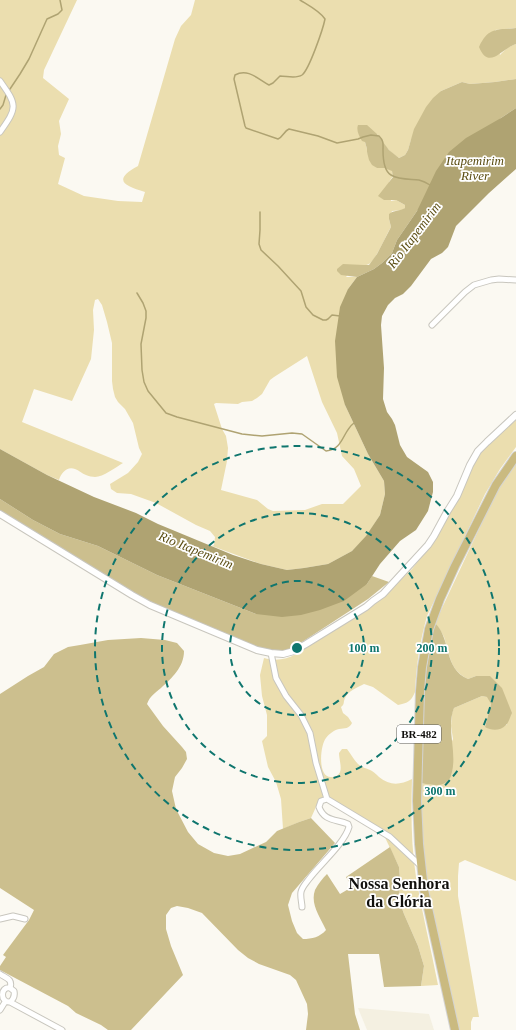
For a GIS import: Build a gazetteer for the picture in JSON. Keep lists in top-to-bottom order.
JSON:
{
  "streets": {
    "highway": ["BR-482"]
  },
  "districts": ["Nossa Senhora da Glória"],
  "water": ["Itapemirim River", "Rio Itapemirim"],
  "rings": ["100 m", "200 m", "300 m"]
}
